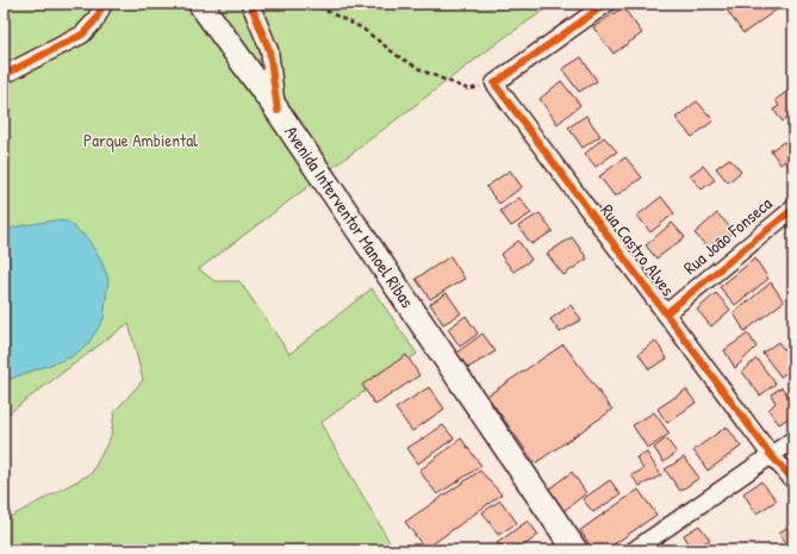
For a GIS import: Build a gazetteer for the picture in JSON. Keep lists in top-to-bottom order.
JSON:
{
  "streets": {
    "main road": ["Avenida Interventor Manoel Ribas"],
    "street": ["Rua João Fonseca", "Rua Castro Alves"]
  },
  "crossings": [
    ["Rua João Fonseca", "Rua Castro Alves"]
  ],
  "parks": ["Parque Ambiental"]
}
